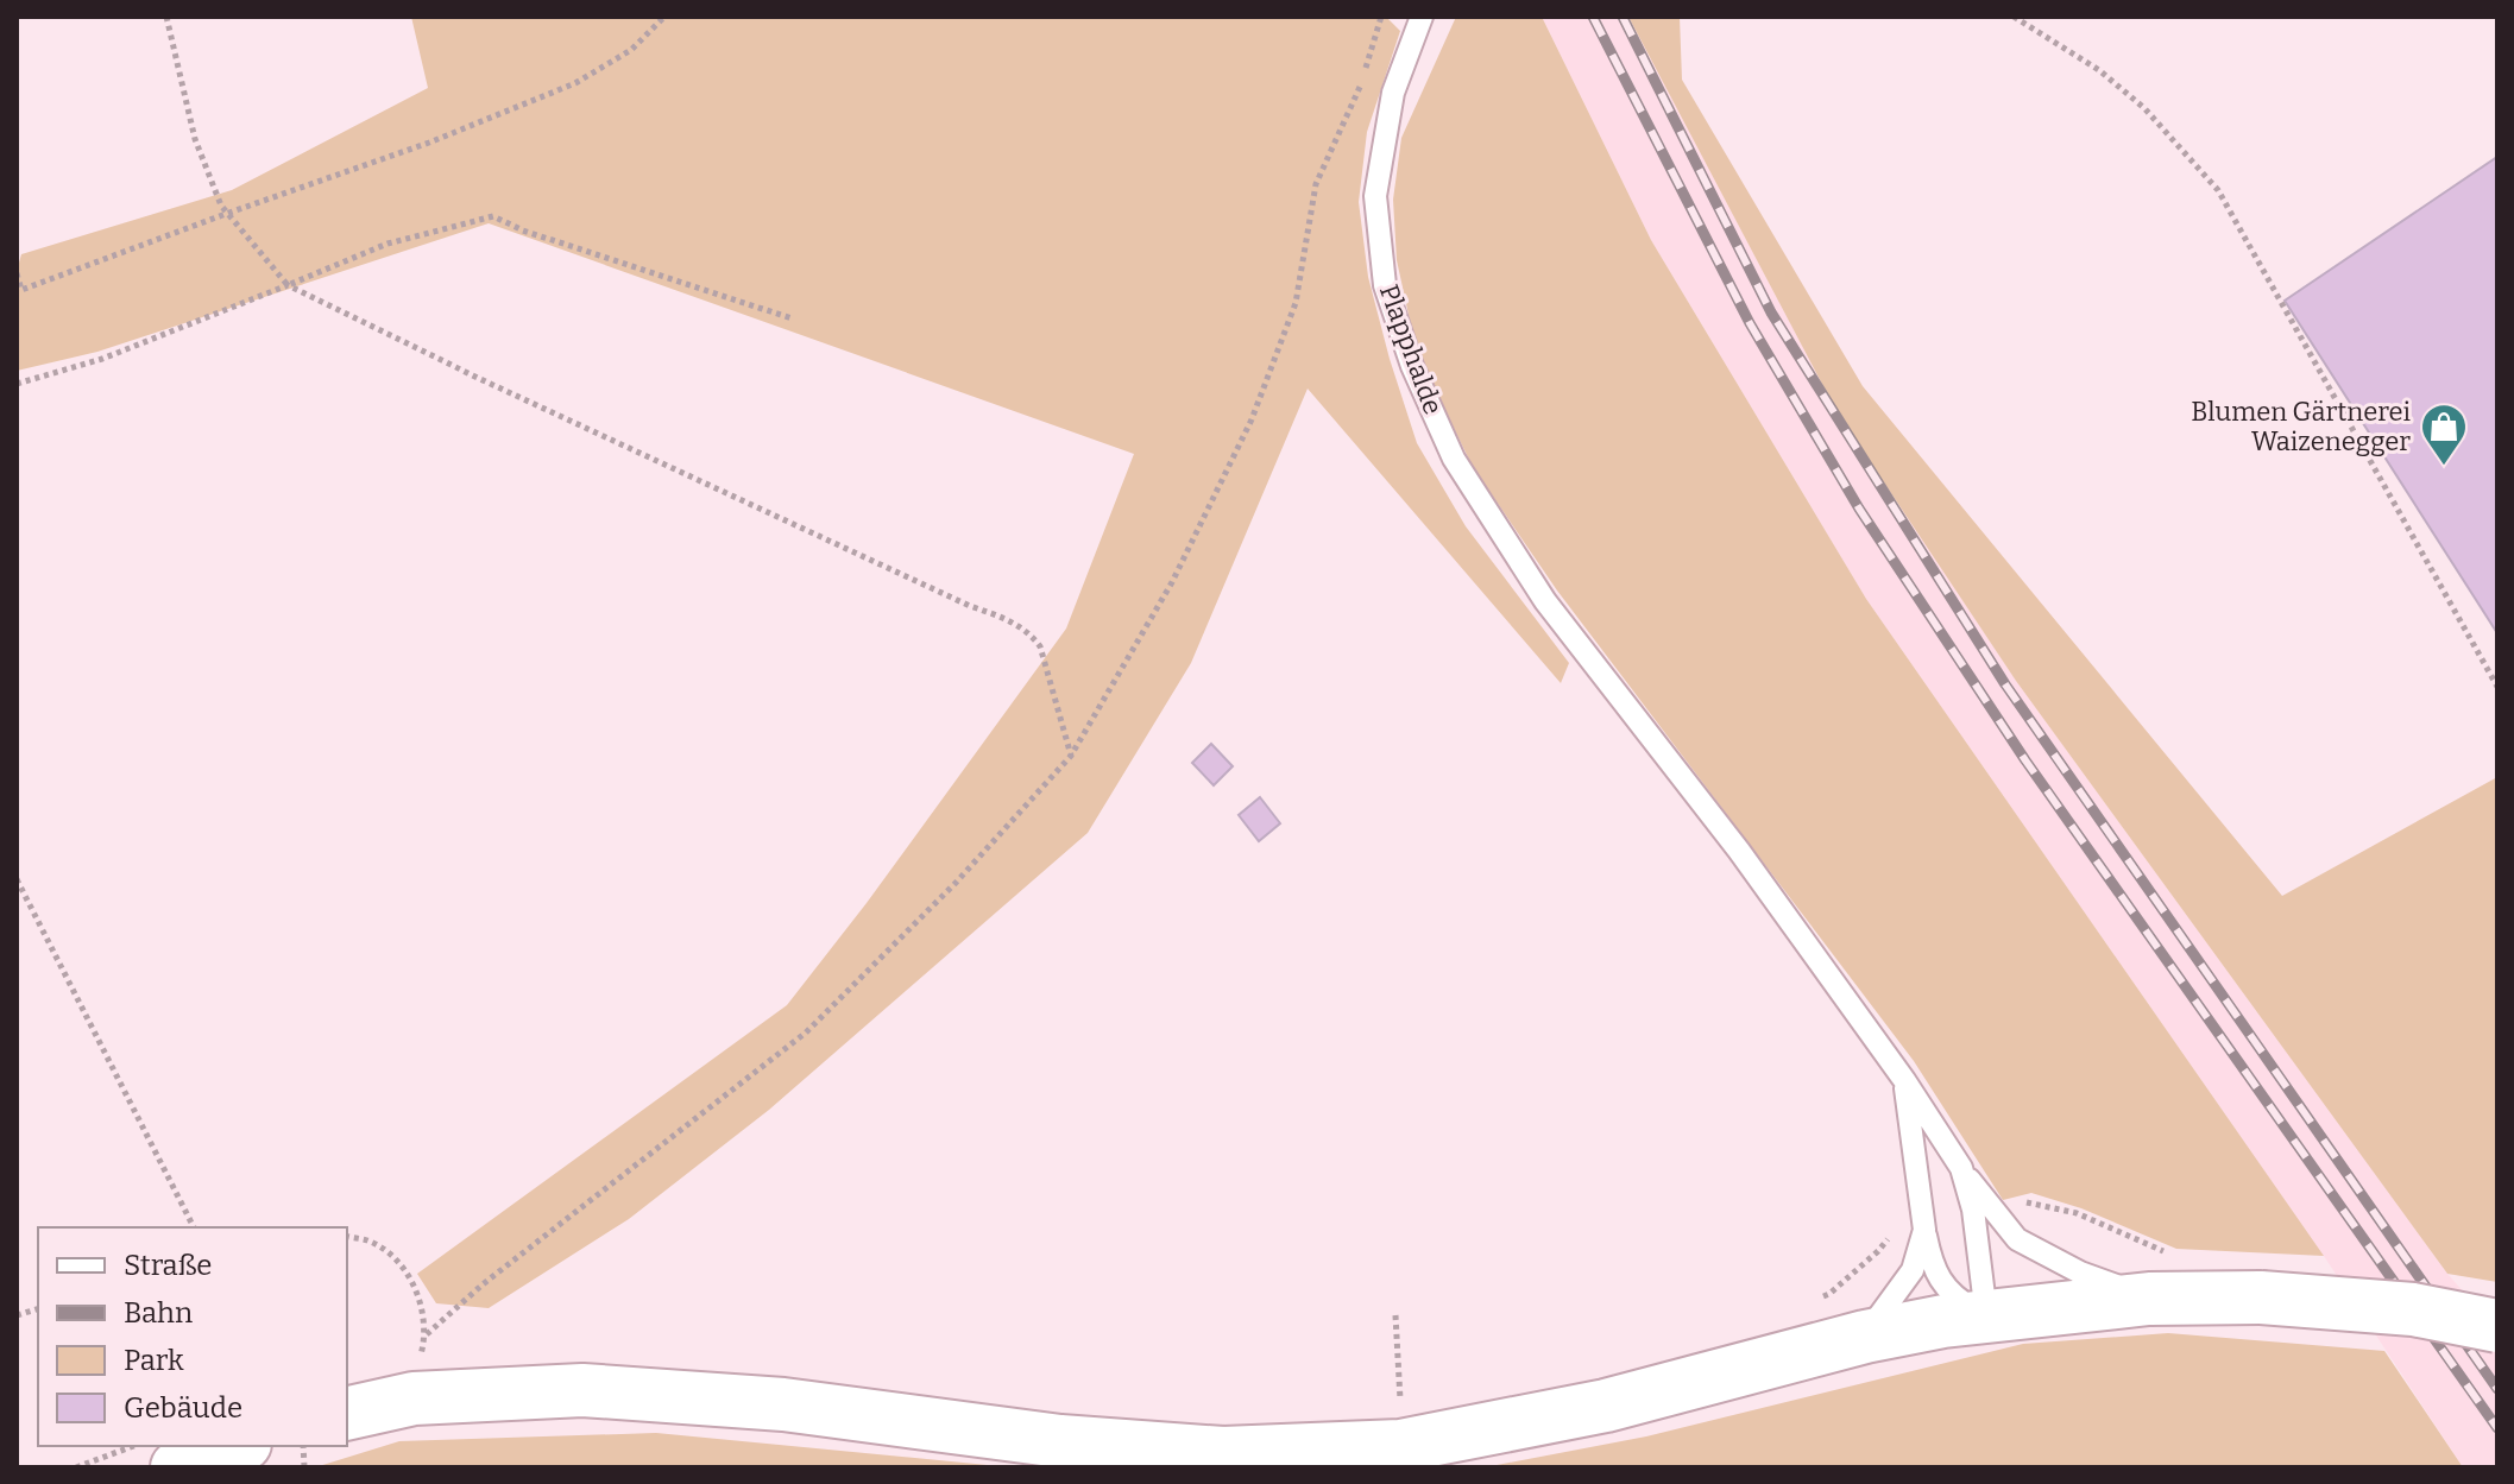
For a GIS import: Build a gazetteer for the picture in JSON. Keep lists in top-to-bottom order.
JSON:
{
  "streets": {
    "lane": ["Plapphalde"]
  },
  "places": {
    "shop": ["Blumen Gärtnerei Waizenegger"]
  },
  "legend": [
    "Straße",
    "Bahn",
    "Park",
    "Gebäude"
  ]
}
